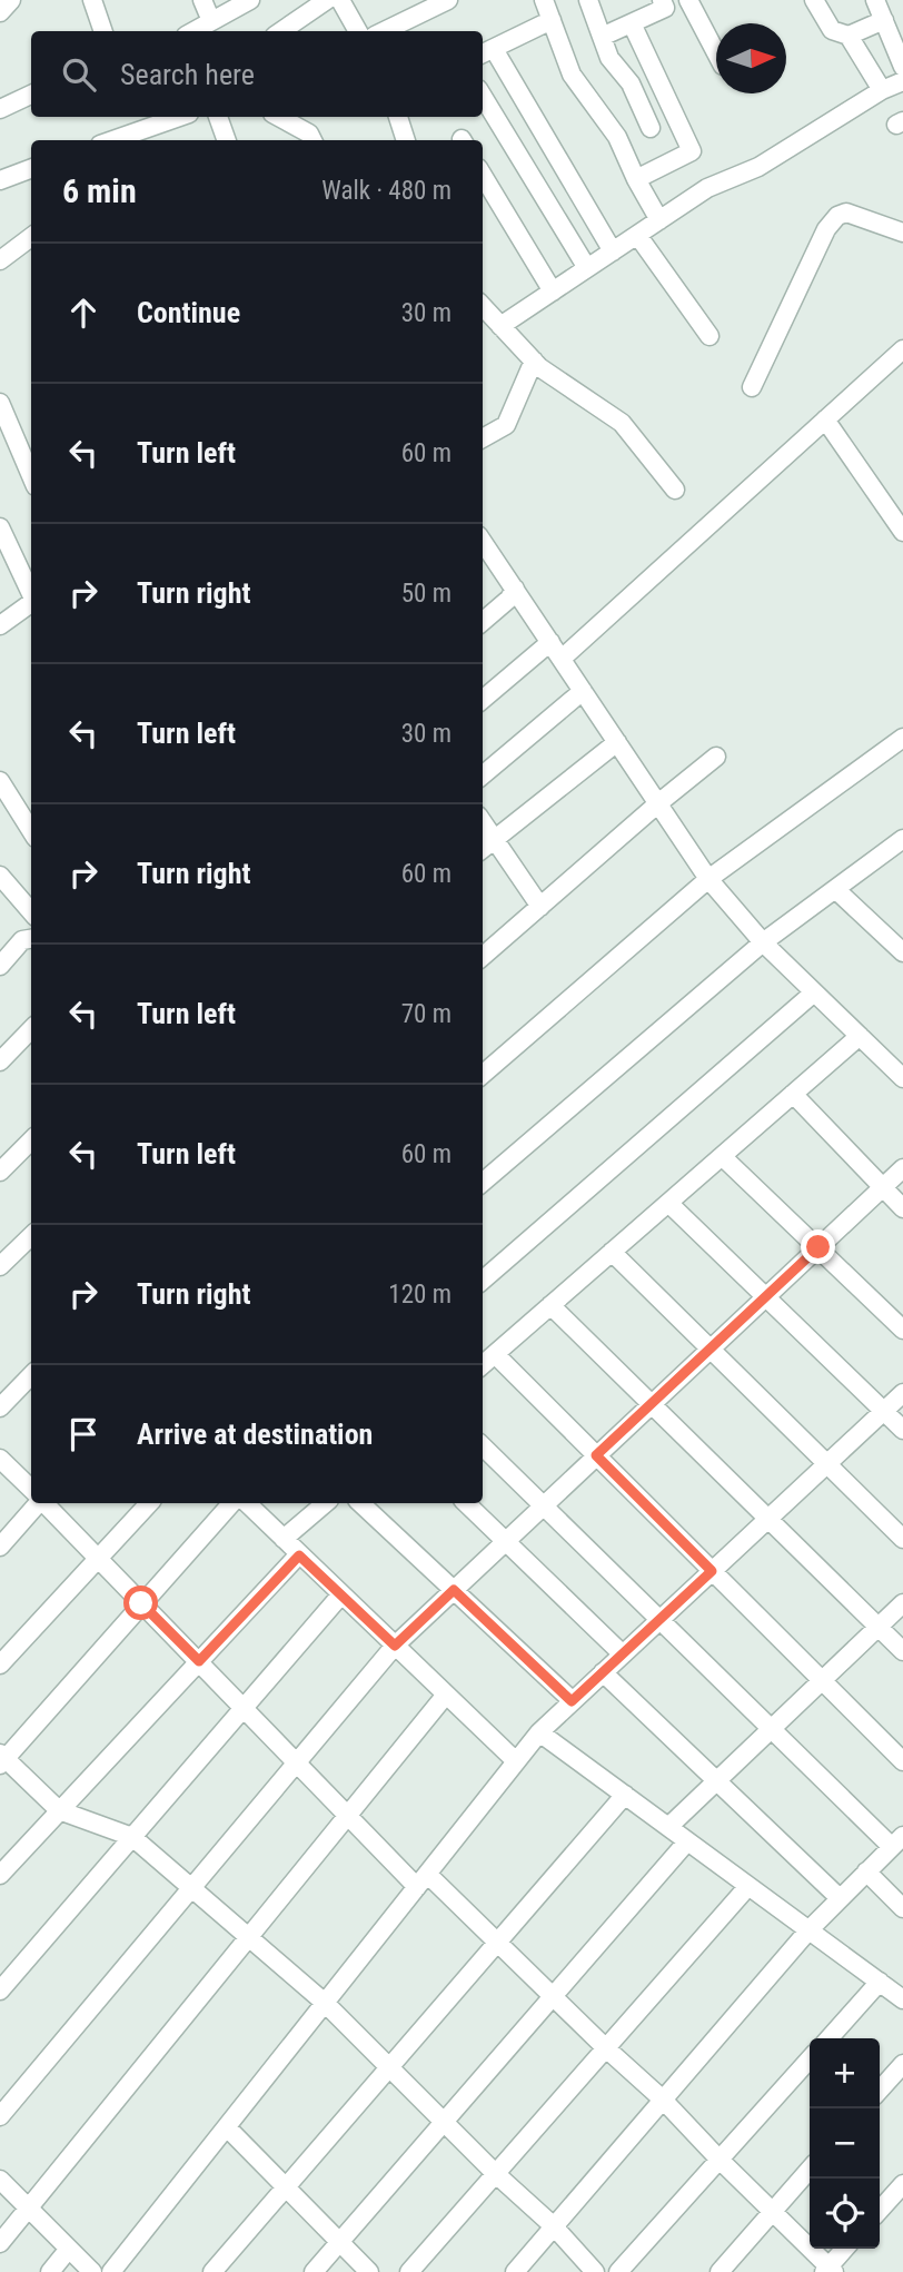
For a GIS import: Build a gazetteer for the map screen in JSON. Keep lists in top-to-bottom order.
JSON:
{
  "north": "right",
  "page": {
    "search": "Search here",
    "heading": ["6 min", "Walk · 480 m"],
    "list": [
      ["Continue", "30 m"],
      ["Turn left", "60 m"],
      ["Turn right", "50 m"],
      ["Turn left", "30 m"],
      ["Turn right", "60 m"],
      ["Turn left", "70 m"],
      ["Turn left", "60 m"],
      ["Turn right", "120 m"],
      "Arrive at destination"
    ],
    "map_buttons": ["+", "−"]
  }
}
